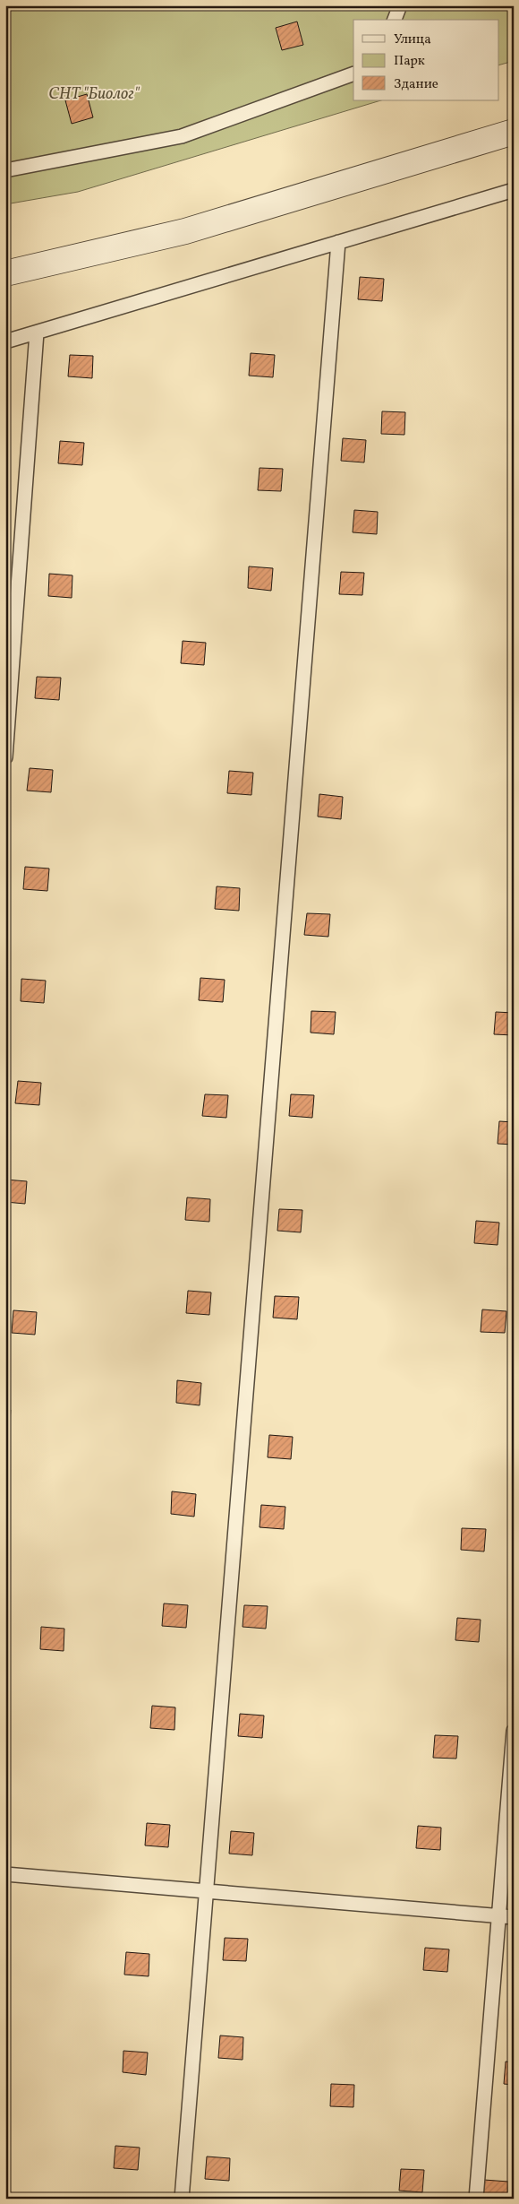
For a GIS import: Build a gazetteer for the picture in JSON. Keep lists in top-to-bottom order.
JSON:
{
  "parks": ["СНТ \"Биолог\""],
  "legend": ["Улица", "Парк", "Здание"]
}
